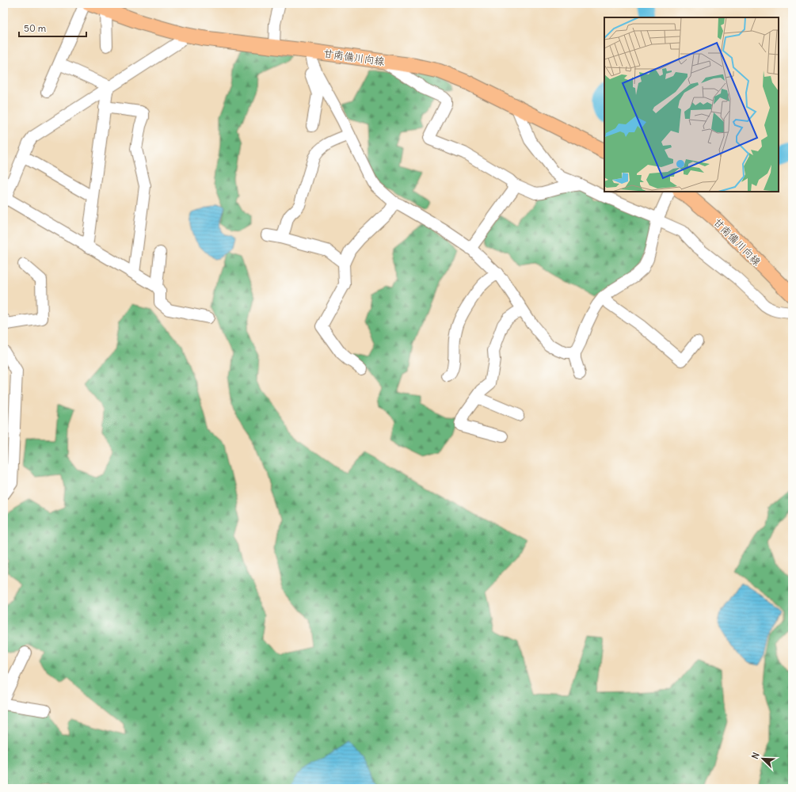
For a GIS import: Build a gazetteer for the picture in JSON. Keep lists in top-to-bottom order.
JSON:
{
  "streets": {
    "main road": ["甘南備川向線"]
  },
  "scale_bar": "50 m",
  "north": "top left"
}
